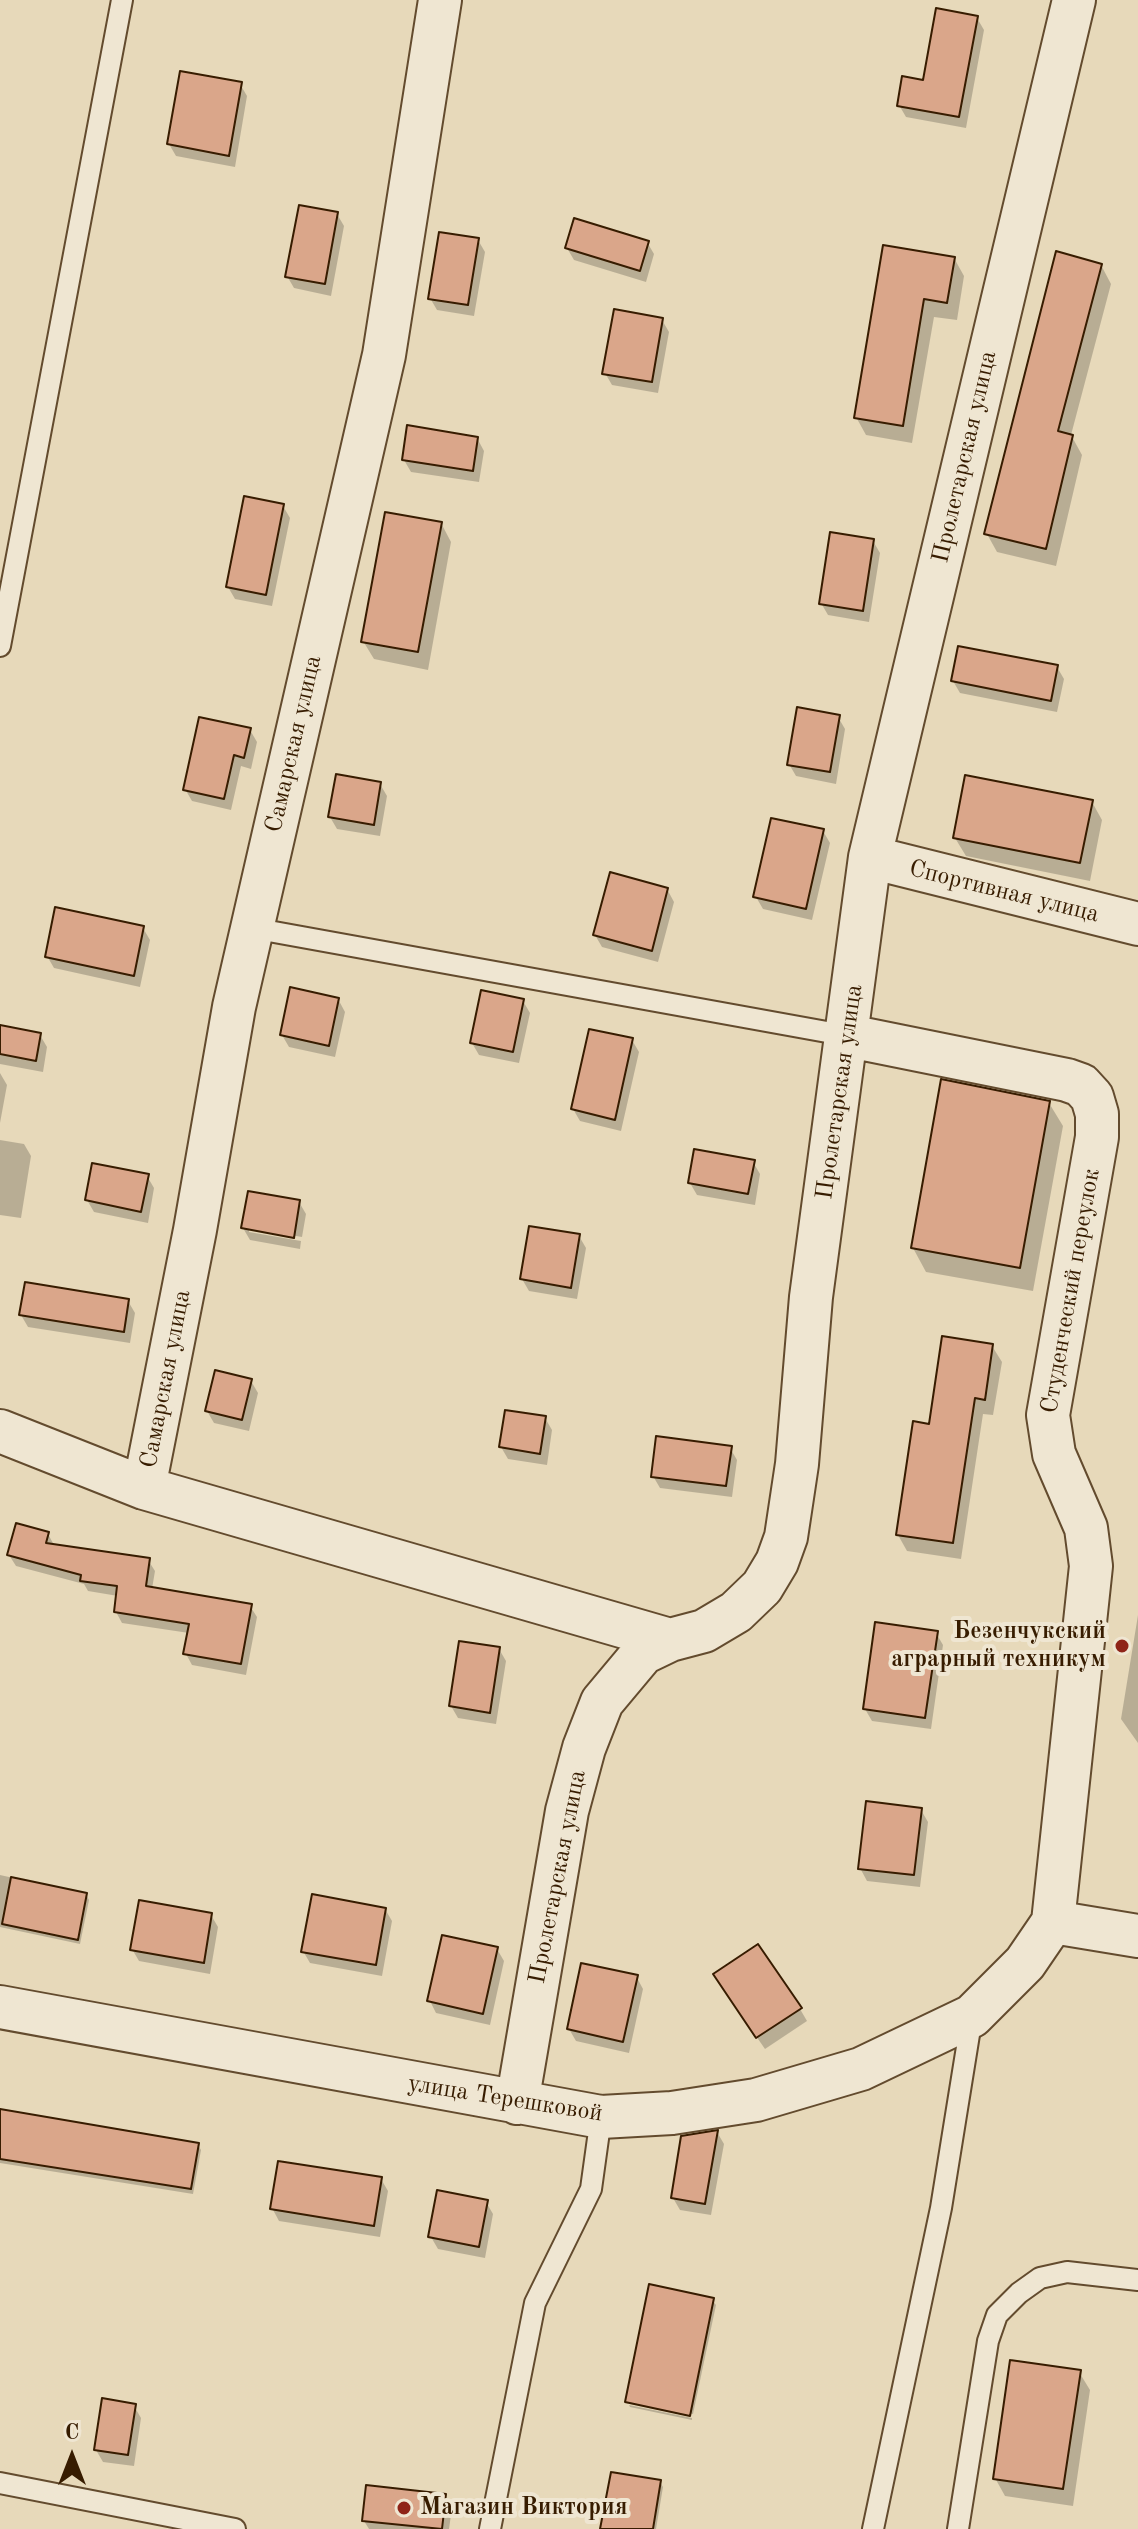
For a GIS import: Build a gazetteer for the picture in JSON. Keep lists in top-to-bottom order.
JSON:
{
  "streets": {
    "street": [
      "Пролетарская улица",
      "Самарская улица",
      "Спортивная улица",
      "Студенческий переулок",
      "улица Терешковой"
    ]
  },
  "crossings": [
    ["Пролетарская улица", "Спортивная улица"],
    ["Пролетарская улица", "Студенческий переулок"],
    ["Пролетарская улица", "улица Терешковой"],
    ["Студенческий переулок", "улица Терешковой"]
  ],
  "places": ["Безенчукский аграрный техникум", "Магазин Виктория"],
  "north": "top"
}
